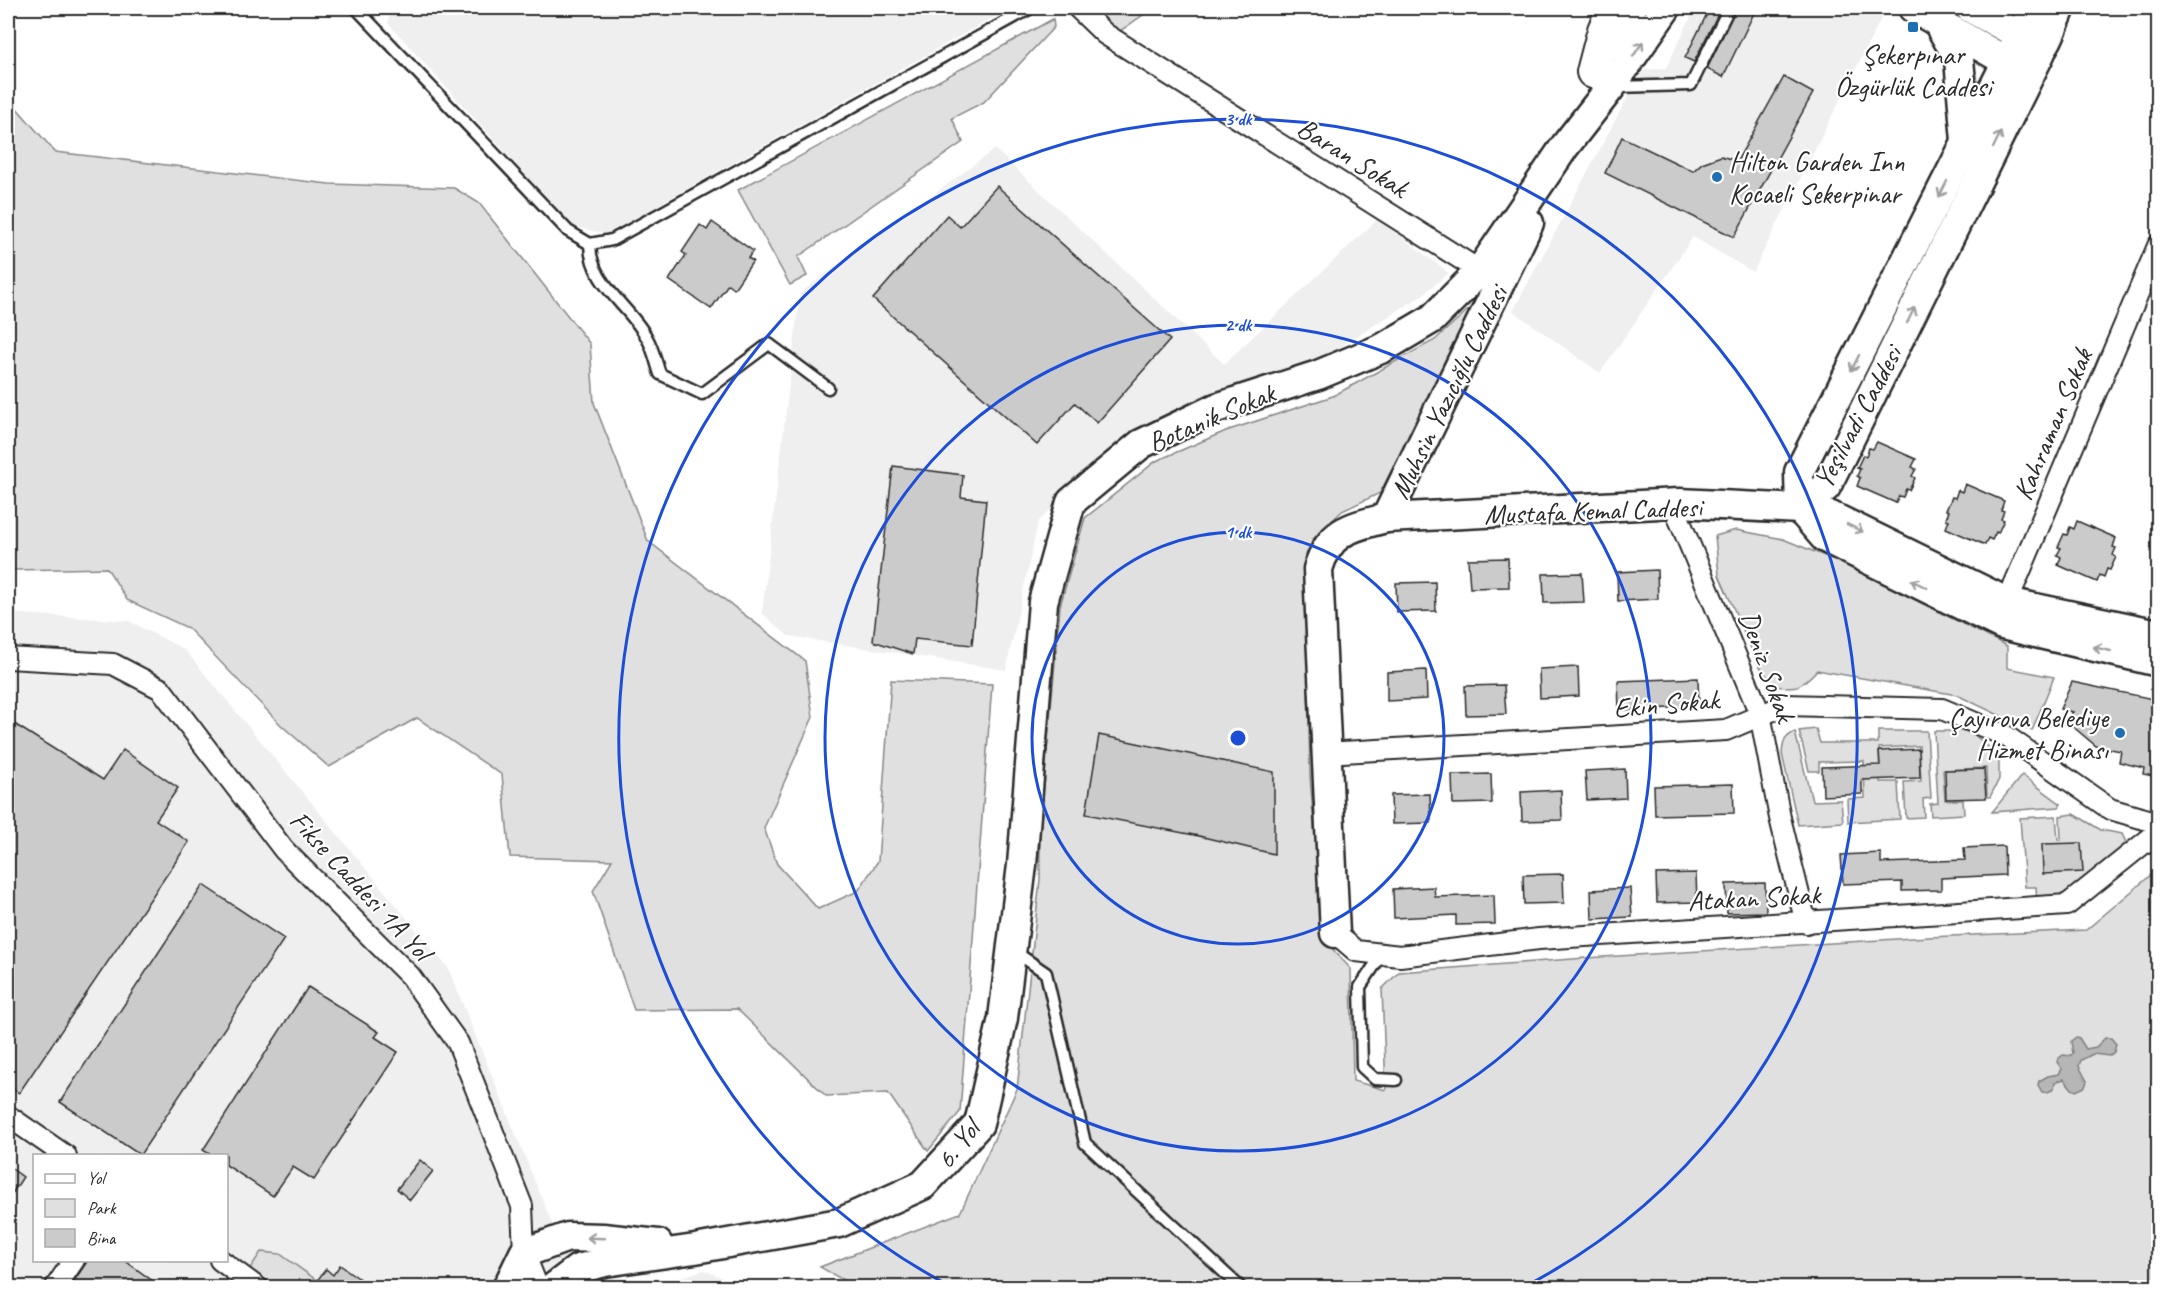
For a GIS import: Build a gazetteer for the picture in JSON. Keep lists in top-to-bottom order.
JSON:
{
  "streets": {
    "street": [
      "Baran Sokak",
      "Muhsin Yazıcığlu Caddesi",
      "Botanik Sokak",
      "Yeşilvadi Caddesi",
      "Kahraman Sokak",
      "Mustafa Kemal Caddesi",
      "Deniz Sokak",
      "Ekin Sokak",
      "Fikse Caddesi 1A Yol",
      "Atakan Sokak",
      "6. Yol"
    ]
  },
  "crossings": [
    ["Baran Sokak", "Botanik Sokak"],
    ["Muhsin Yazıcığlu Caddesi", "Botanik Sokak"],
    ["Muhsin Yazıcığlu Caddesi", "Mustafa Kemal Caddesi"],
    ["Muhsin Yazıcığlu Caddesi", "Ekin Sokak"],
    ["Muhsin Yazıcığlu Caddesi", "Atakan Sokak"],
    ["Botanik Sokak", "6. Yol"],
    ["Yeşilvadi Caddesi", "Mustafa Kemal Caddesi"],
    ["Kahraman Sokak", "Mustafa Kemal Caddesi"],
    ["Mustafa Kemal Caddesi", "Deniz Sokak"],
    ["Deniz Sokak", "Ekin Sokak"],
    ["Deniz Sokak", "Atakan Sokak"]
  ],
  "places": {
    "transit": ["Şekerpınar Özgürlük Caddesi"],
    "other": ["Hilton Garden Inn Kocaeli Sekerpinar", "Çayırova Belediye Hizmet Binası"]
  },
  "legend": ["Yol", "Park", "Bina"],
  "rings": ["3 dk", "2 dk", "1 dk"]
}
